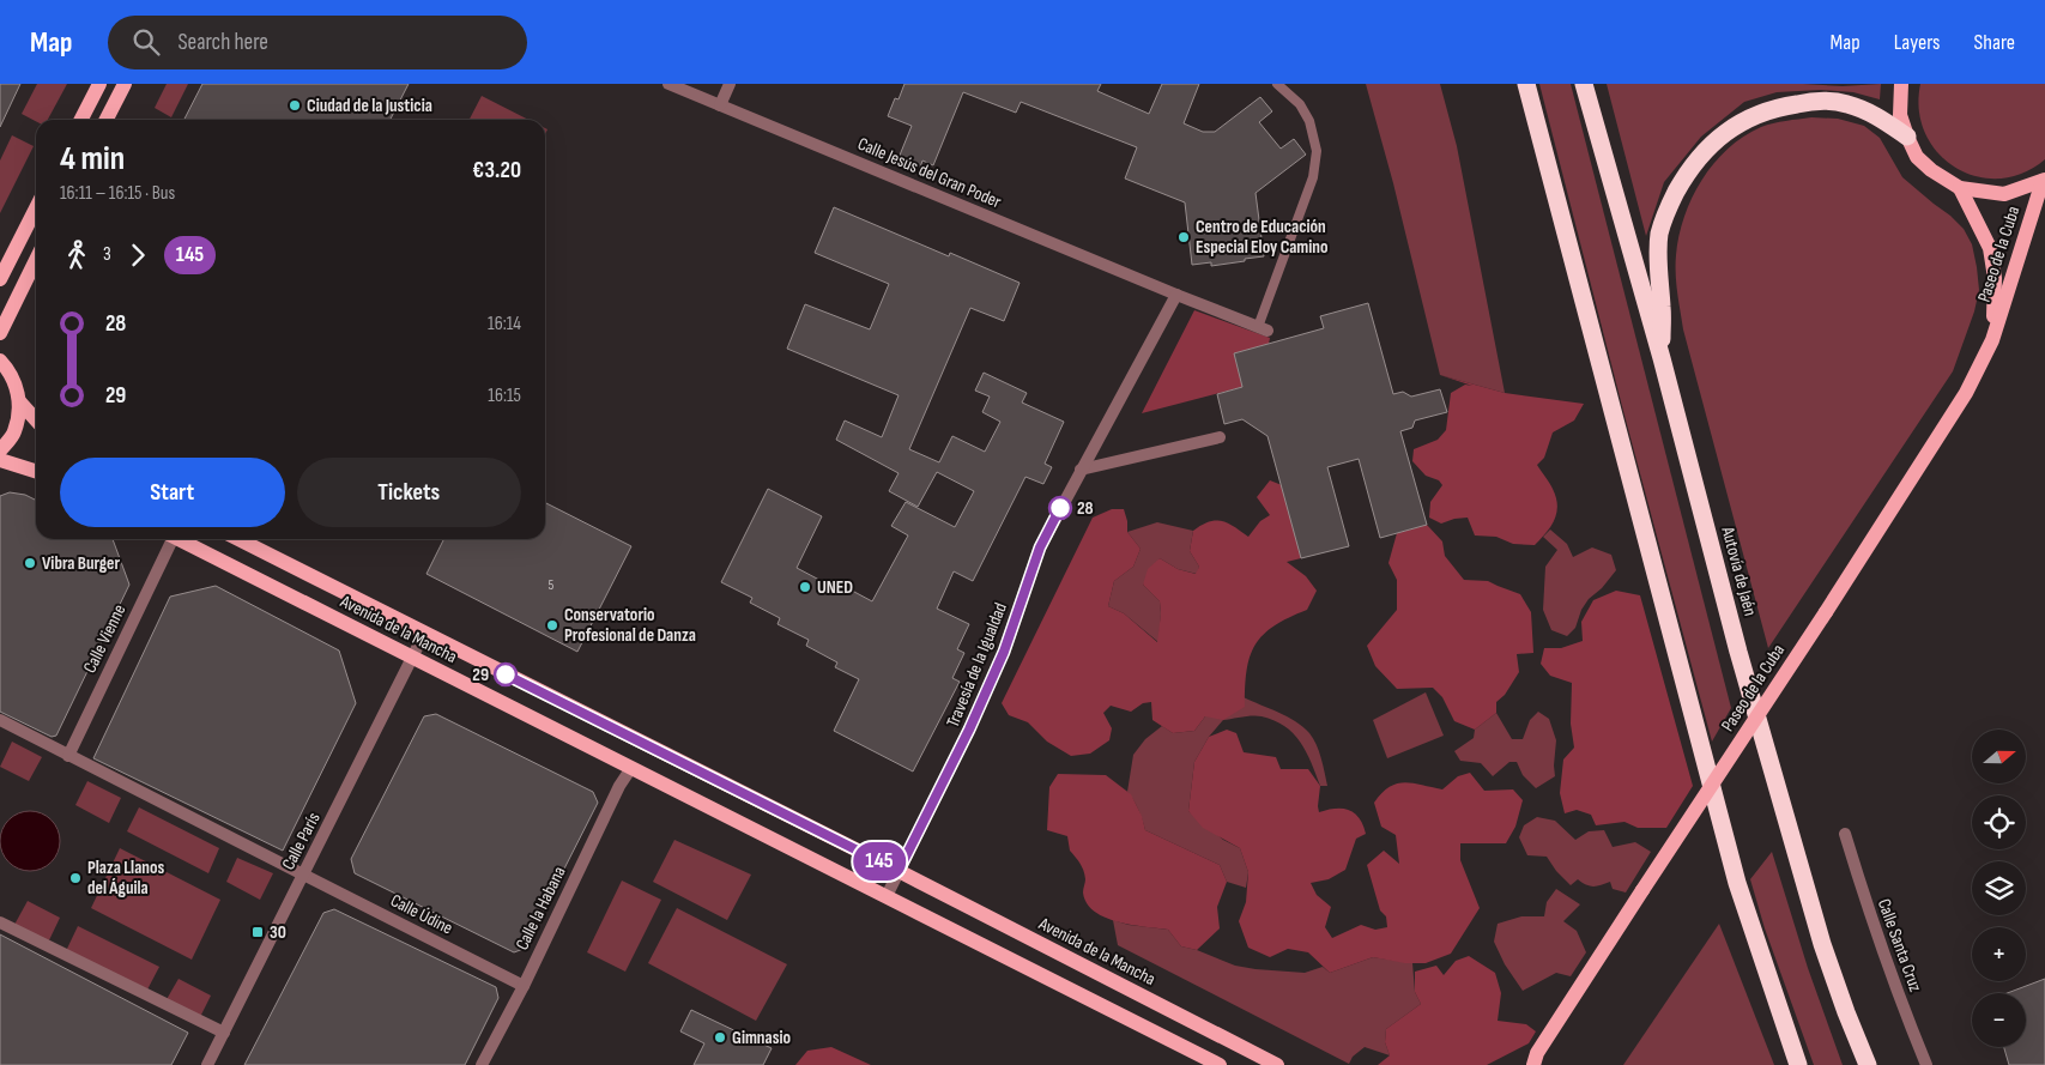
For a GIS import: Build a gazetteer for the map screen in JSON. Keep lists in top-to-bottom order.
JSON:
{
  "streets": {
    "highway": ["Autovía de Jaén"],
    "main road": ["Paseo de la Cuba", "Avenida de la Mancha"],
    "street": [
      "Calle Jesús del Gran Poder",
      "Calle Vienne",
      "Travesía de la Igualdad",
      "Calle París",
      "Calle la Habana",
      "Calle Údine",
      "Calle Santa Cruz"
    ]
  },
  "crossings": [
    ["Calle Jesús del Gran Poder", "Travesía de la Igualdad"],
    ["Avenida de la Mancha", "Travesía de la Igualdad"],
    ["Avenida de la Mancha", "Calle París"],
    ["Avenida de la Mancha", "Calle la Habana"],
    ["Calle París", "Calle Údine"],
    ["Calle la Habana", "Calle Údine"]
  ],
  "places": {
    "other": [
      "Ciudad de la Justicia",
      "Centro de Educación Especial Eloy Camino",
      "28",
      "Vibra Burger",
      "UNED",
      "Conservatorio Profesional de Danza",
      "29",
      "Plaza Llanos del Águila",
      "Gimnasio"
    ],
    "transit": ["30"]
  },
  "lines": ["bus line 145"],
  "house_numbers": ["5"],
  "north": "right",
  "page": {
    "header": "Map",
    "search": "Search here",
    "nav": ["Map", "Layers", "Share"],
    "on_map": "145",
    "heading": ["4 min", "16:11 – 16:15 · Bus", "€3.20"],
    "legs": ["3", "145"],
    "list": [
      {
        "name": "28",
        "value": "16:14"
      },
      {
        "name": "29",
        "value": "16:15"
      }
    ],
    "buttons": ["Start", "Tickets"],
    "map_buttons": ["+", "−"]
  }
}
